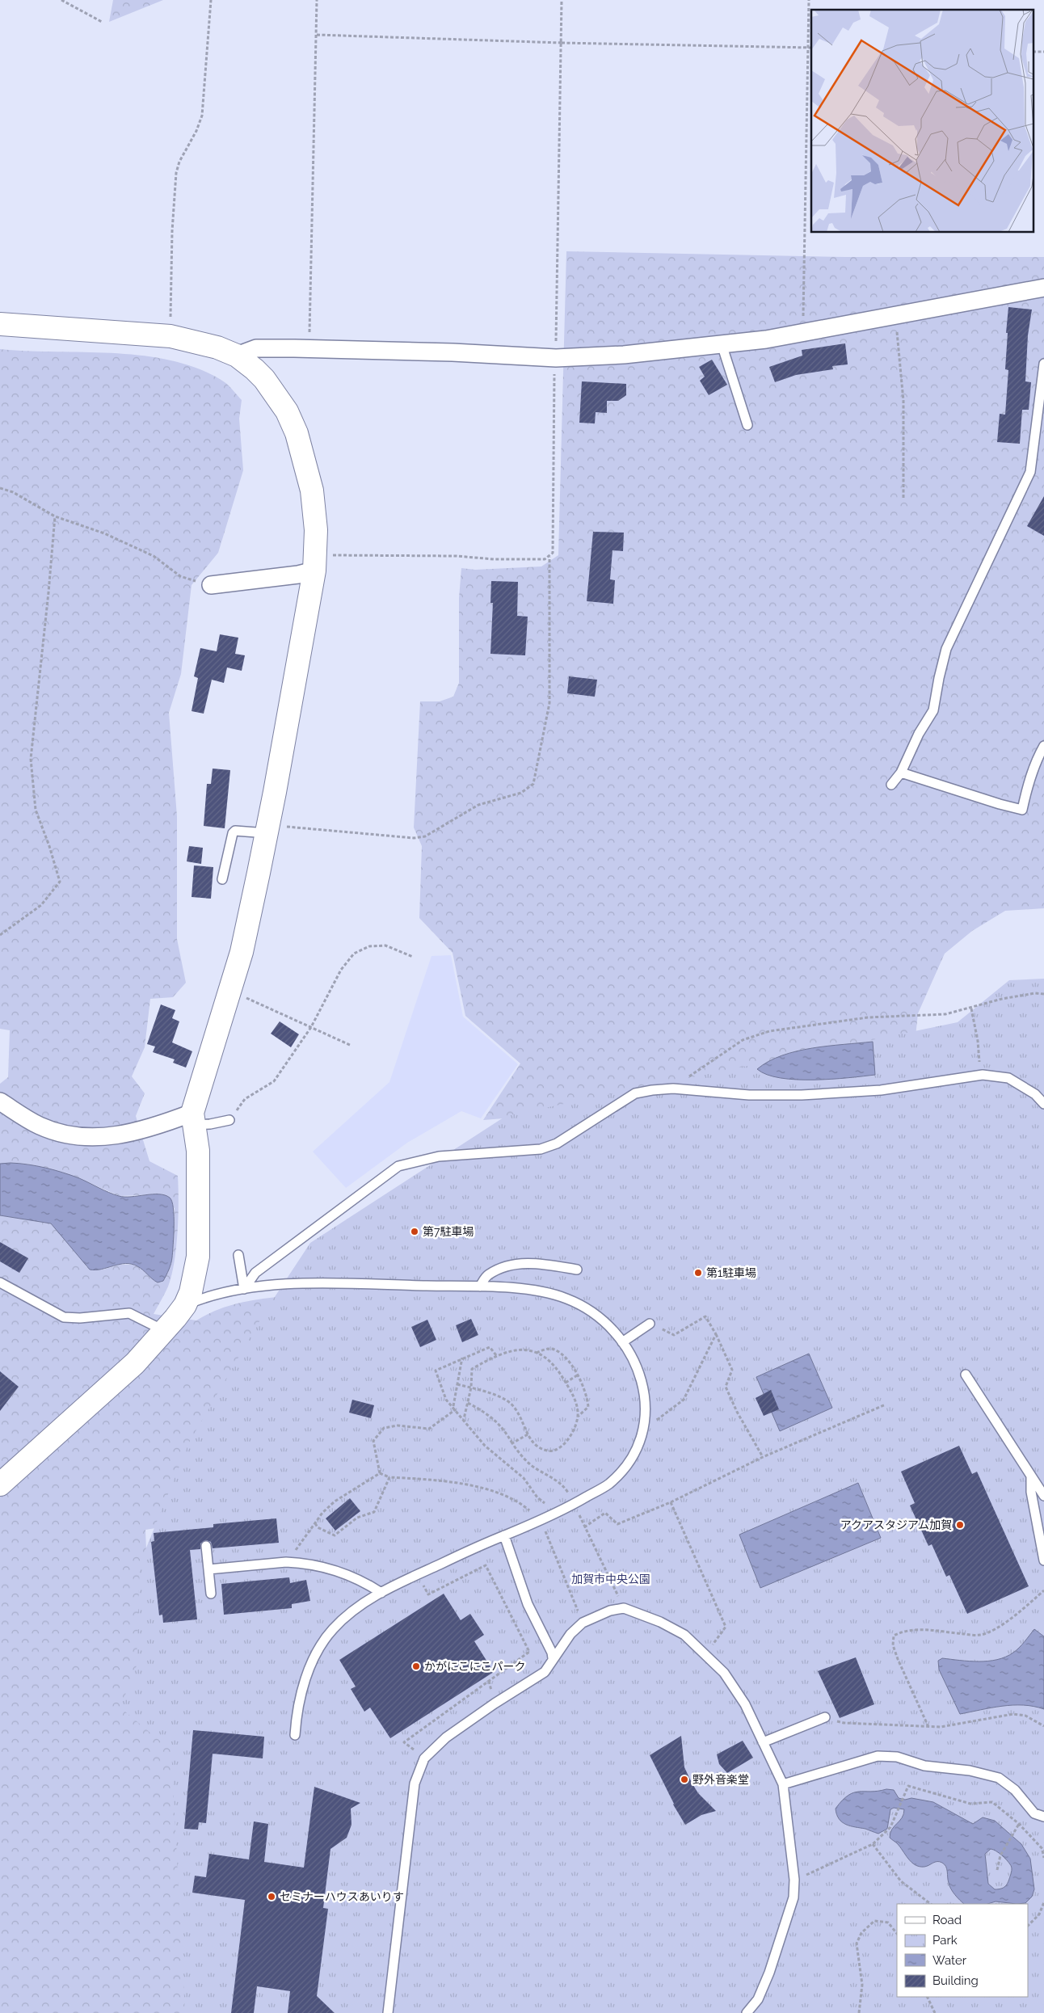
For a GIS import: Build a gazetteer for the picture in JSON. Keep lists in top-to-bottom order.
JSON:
{
  "parks": ["加賀市中央公園"],
  "places": [
    "第7駐車場",
    "第1駐車場",
    "アクアスタジアム加賀",
    "かがにこにこパーク",
    "野外音楽堂",
    "セミナーハウスあいりす"
  ],
  "legend": [
    "Road",
    "Park",
    "Water",
    "Building"
  ]
}
